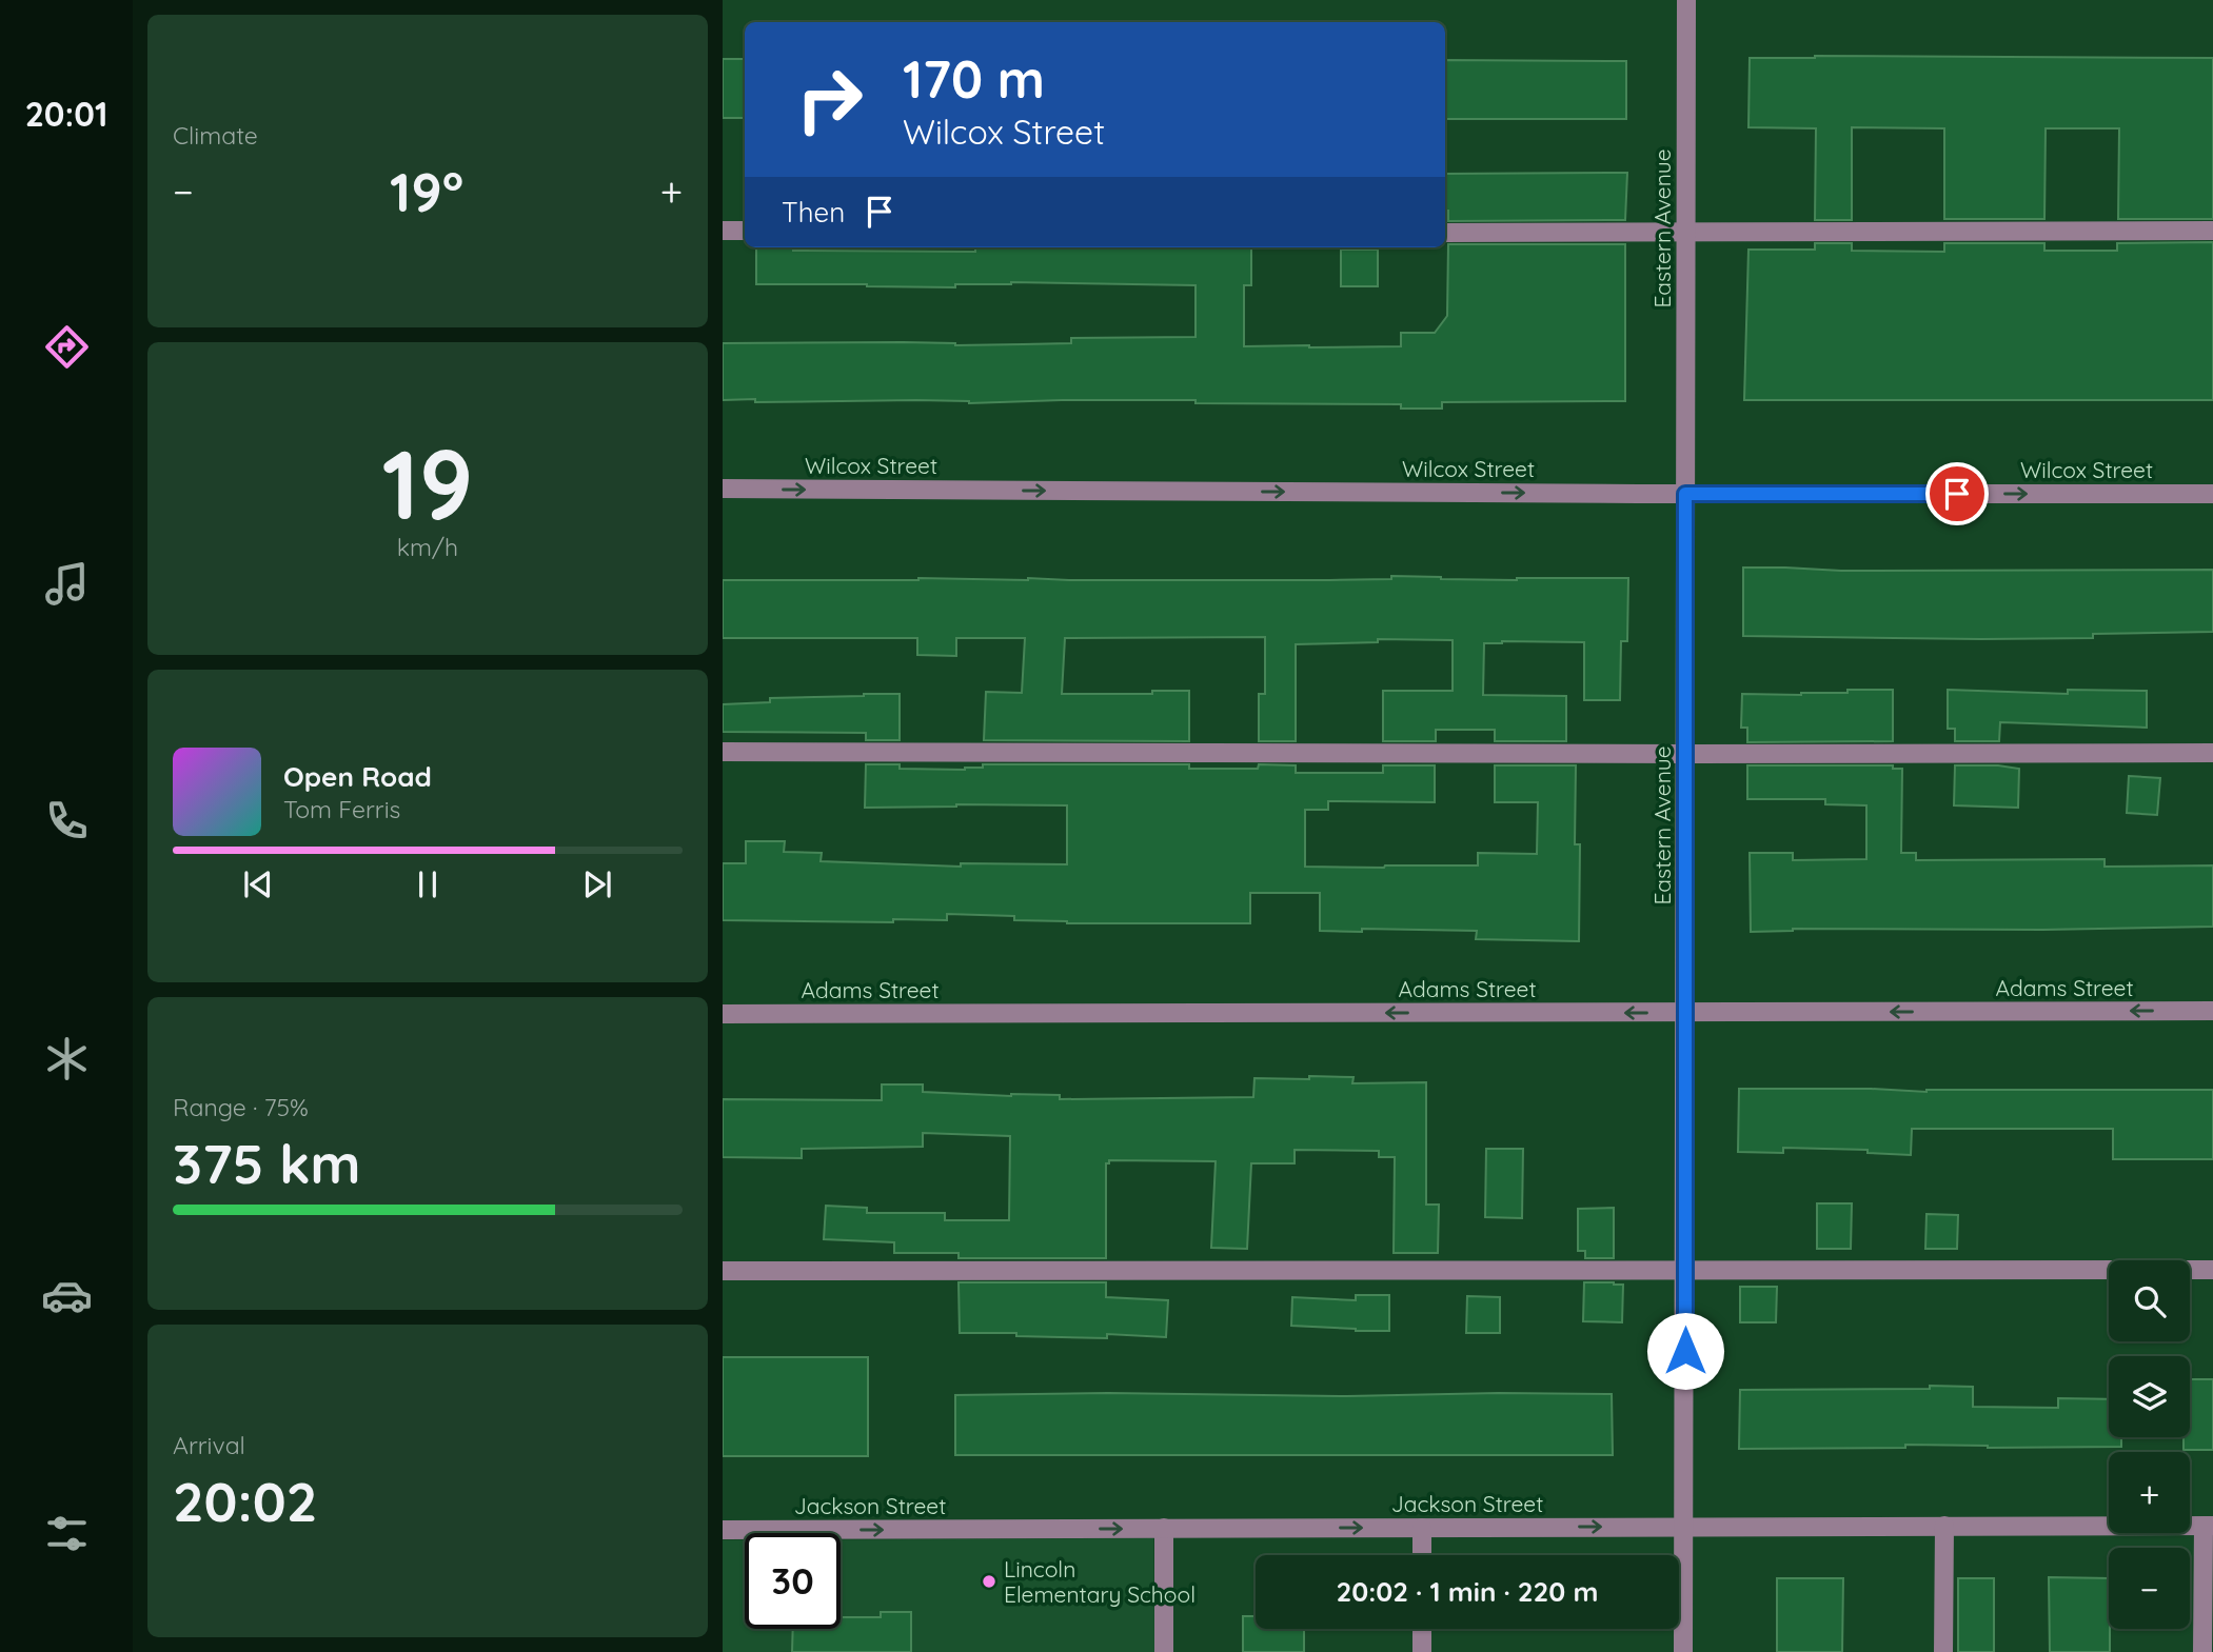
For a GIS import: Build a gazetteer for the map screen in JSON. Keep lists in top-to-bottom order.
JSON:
{
  "streets": {
    "street": [
      "Eastern Avenue",
      "Wilcox Street",
      "Adams Street",
      "Jackson Street"
    ]
  },
  "crossings": [
    ["Eastern Avenue", "Wilcox Street"],
    ["Eastern Avenue", "Adams Street"],
    ["Eastern Avenue", "Jackson Street"]
  ],
  "one_way": ["Wilcox Street", "Adams Street", "Jackson Street"],
  "places": ["Lincoln Elementary School"],
  "page": {
    "tabs": "20:01",
    "tile": [
      "Climate",
      ["19", "km/h"],
      ["Range · 75%", "375 km"],
      ["Arrival", "20:02"]
    ],
    "turn": ["170 m", "Wilcox Street"],
    "heat": ["−", "19°", "+"],
    "then": "Then",
    "song": ["Open Road", "Tom Ferris"],
    "map_buttons": ["+", "−"],
    "limit": "30",
    "trip": "20:02 · 1 min · 220 m"
  }
}
